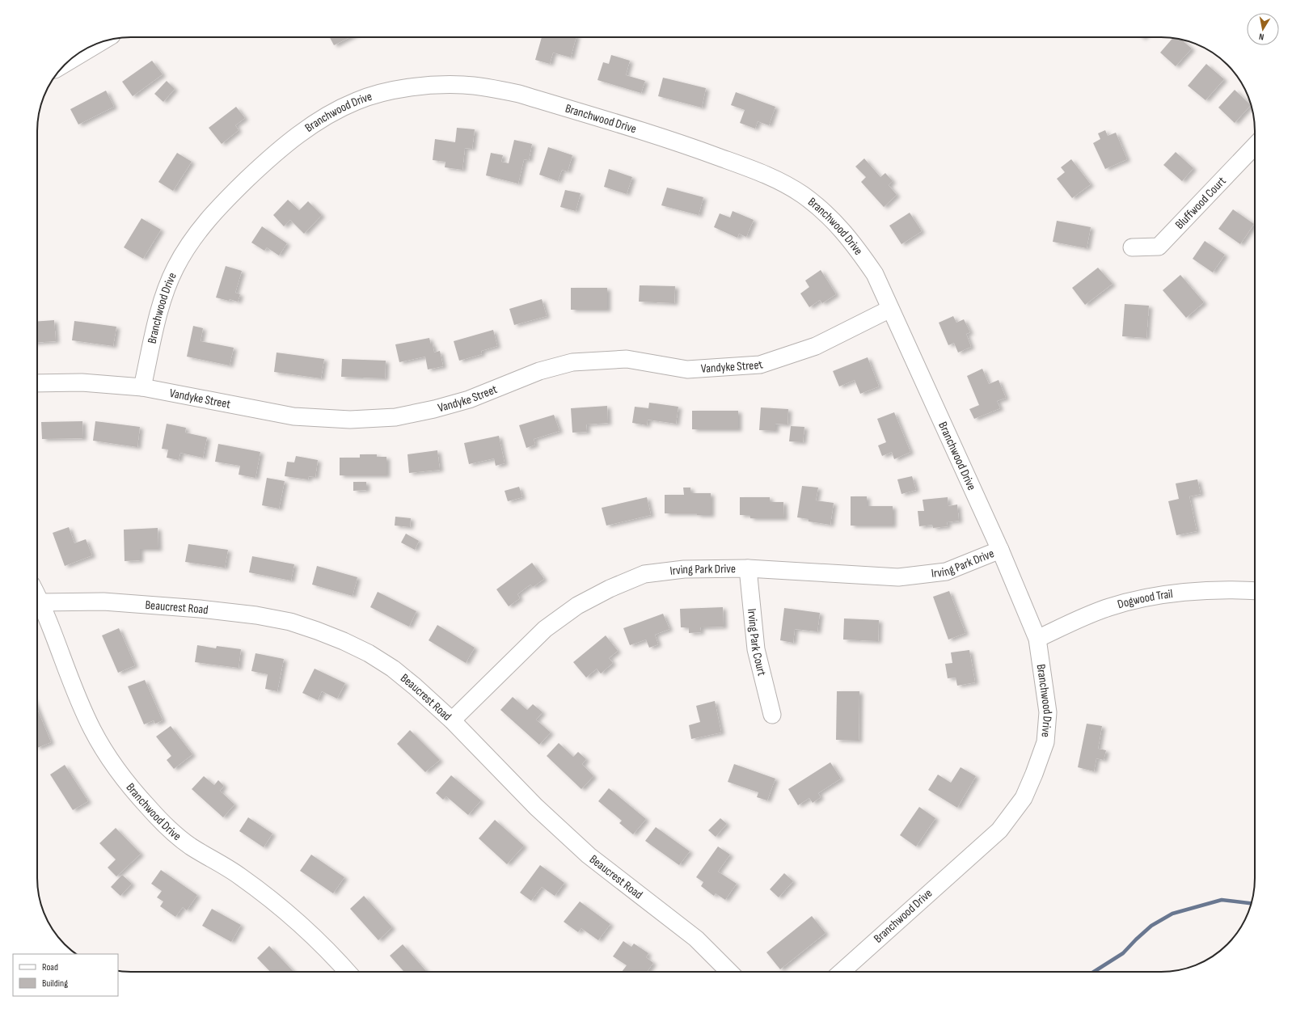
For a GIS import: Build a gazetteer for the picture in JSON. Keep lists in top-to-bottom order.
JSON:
{
  "streets": {
    "street": [
      "Branchwood Drive",
      "Bluffwood Court",
      "Vandyke Street",
      "Irving Park Drive",
      "Dogwood Trail",
      "Beaucrest Road",
      "Irving Park Court"
    ]
  },
  "crossings": [
    ["Branchwood Drive", "Vandyke Street"],
    ["Branchwood Drive", "Irving Park Drive"],
    ["Branchwood Drive", "Dogwood Trail"],
    ["Irving Park Drive", "Beaucrest Road"],
    ["Irving Park Drive", "Irving Park Court"]
  ],
  "legend": ["Road", "Building"],
  "north": "bottom"
}
